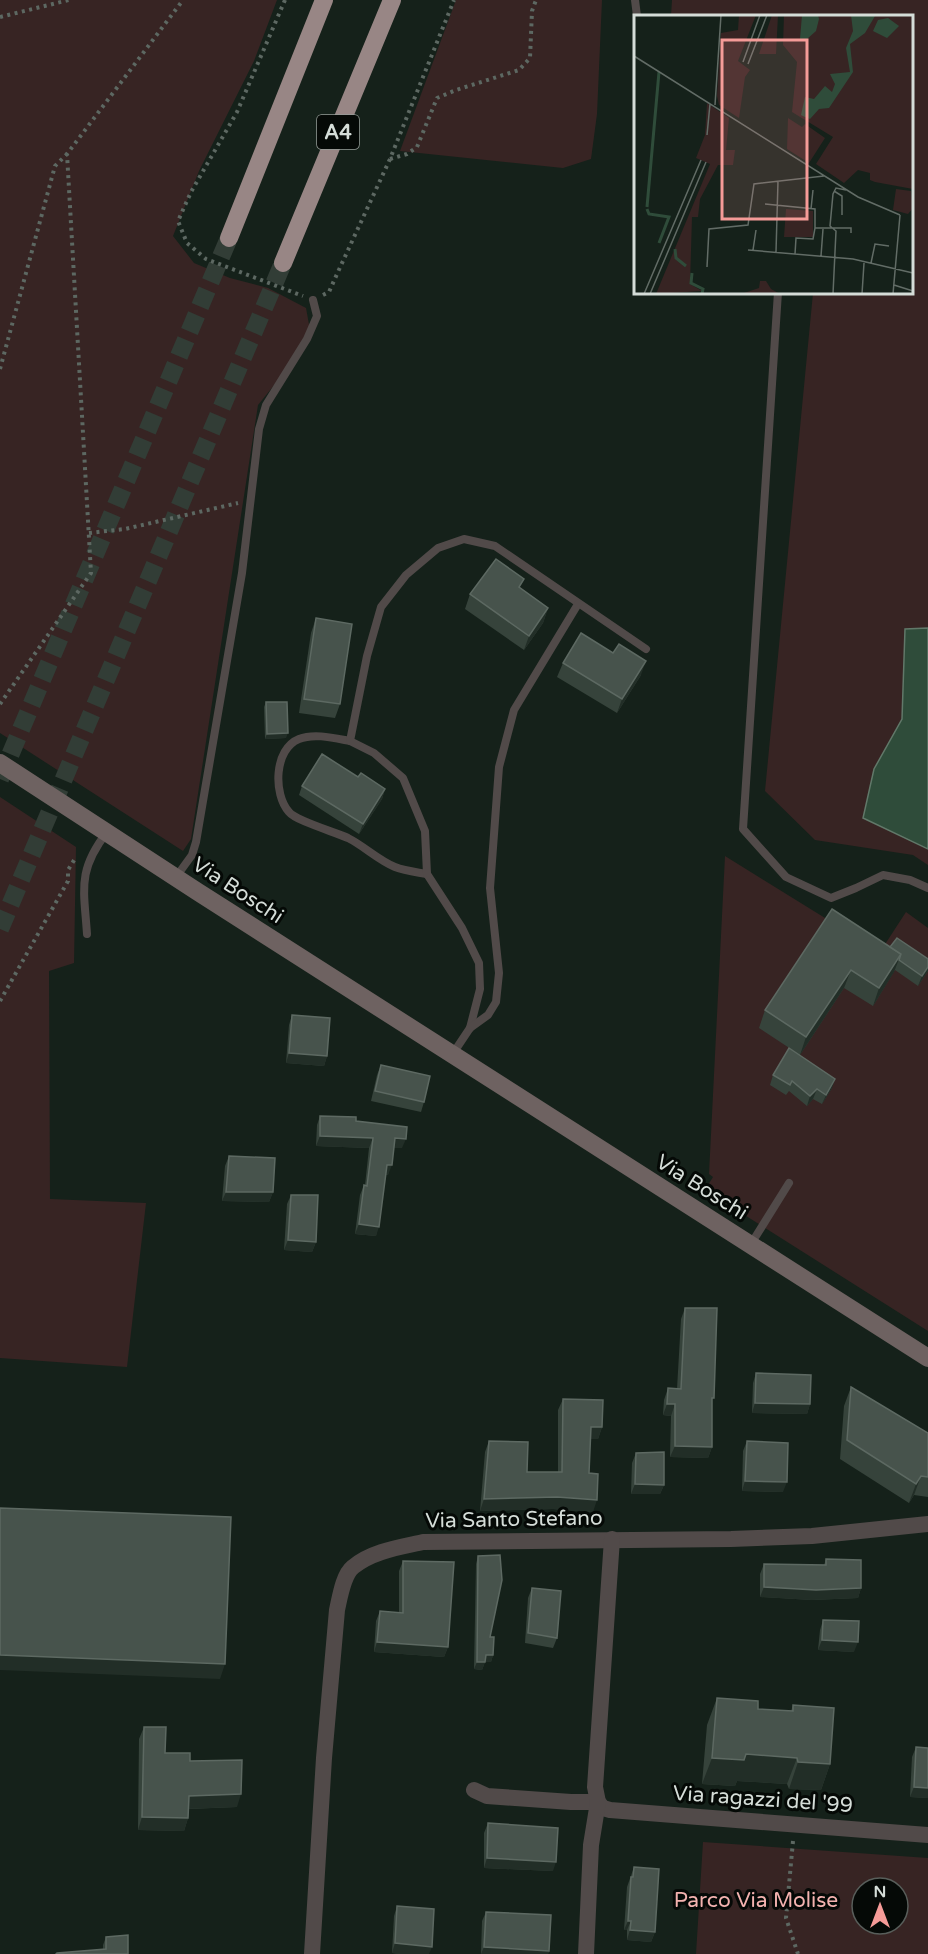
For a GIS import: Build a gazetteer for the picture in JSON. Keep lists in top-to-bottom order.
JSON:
{
  "streets": {
    "highway": ["A4"],
    "main road": ["Via Boschi"],
    "street": ["Via Santo Stefano", "Via ragazzi del '99"]
  },
  "parks": ["Parco Via Molise"],
  "north": "top"
}
